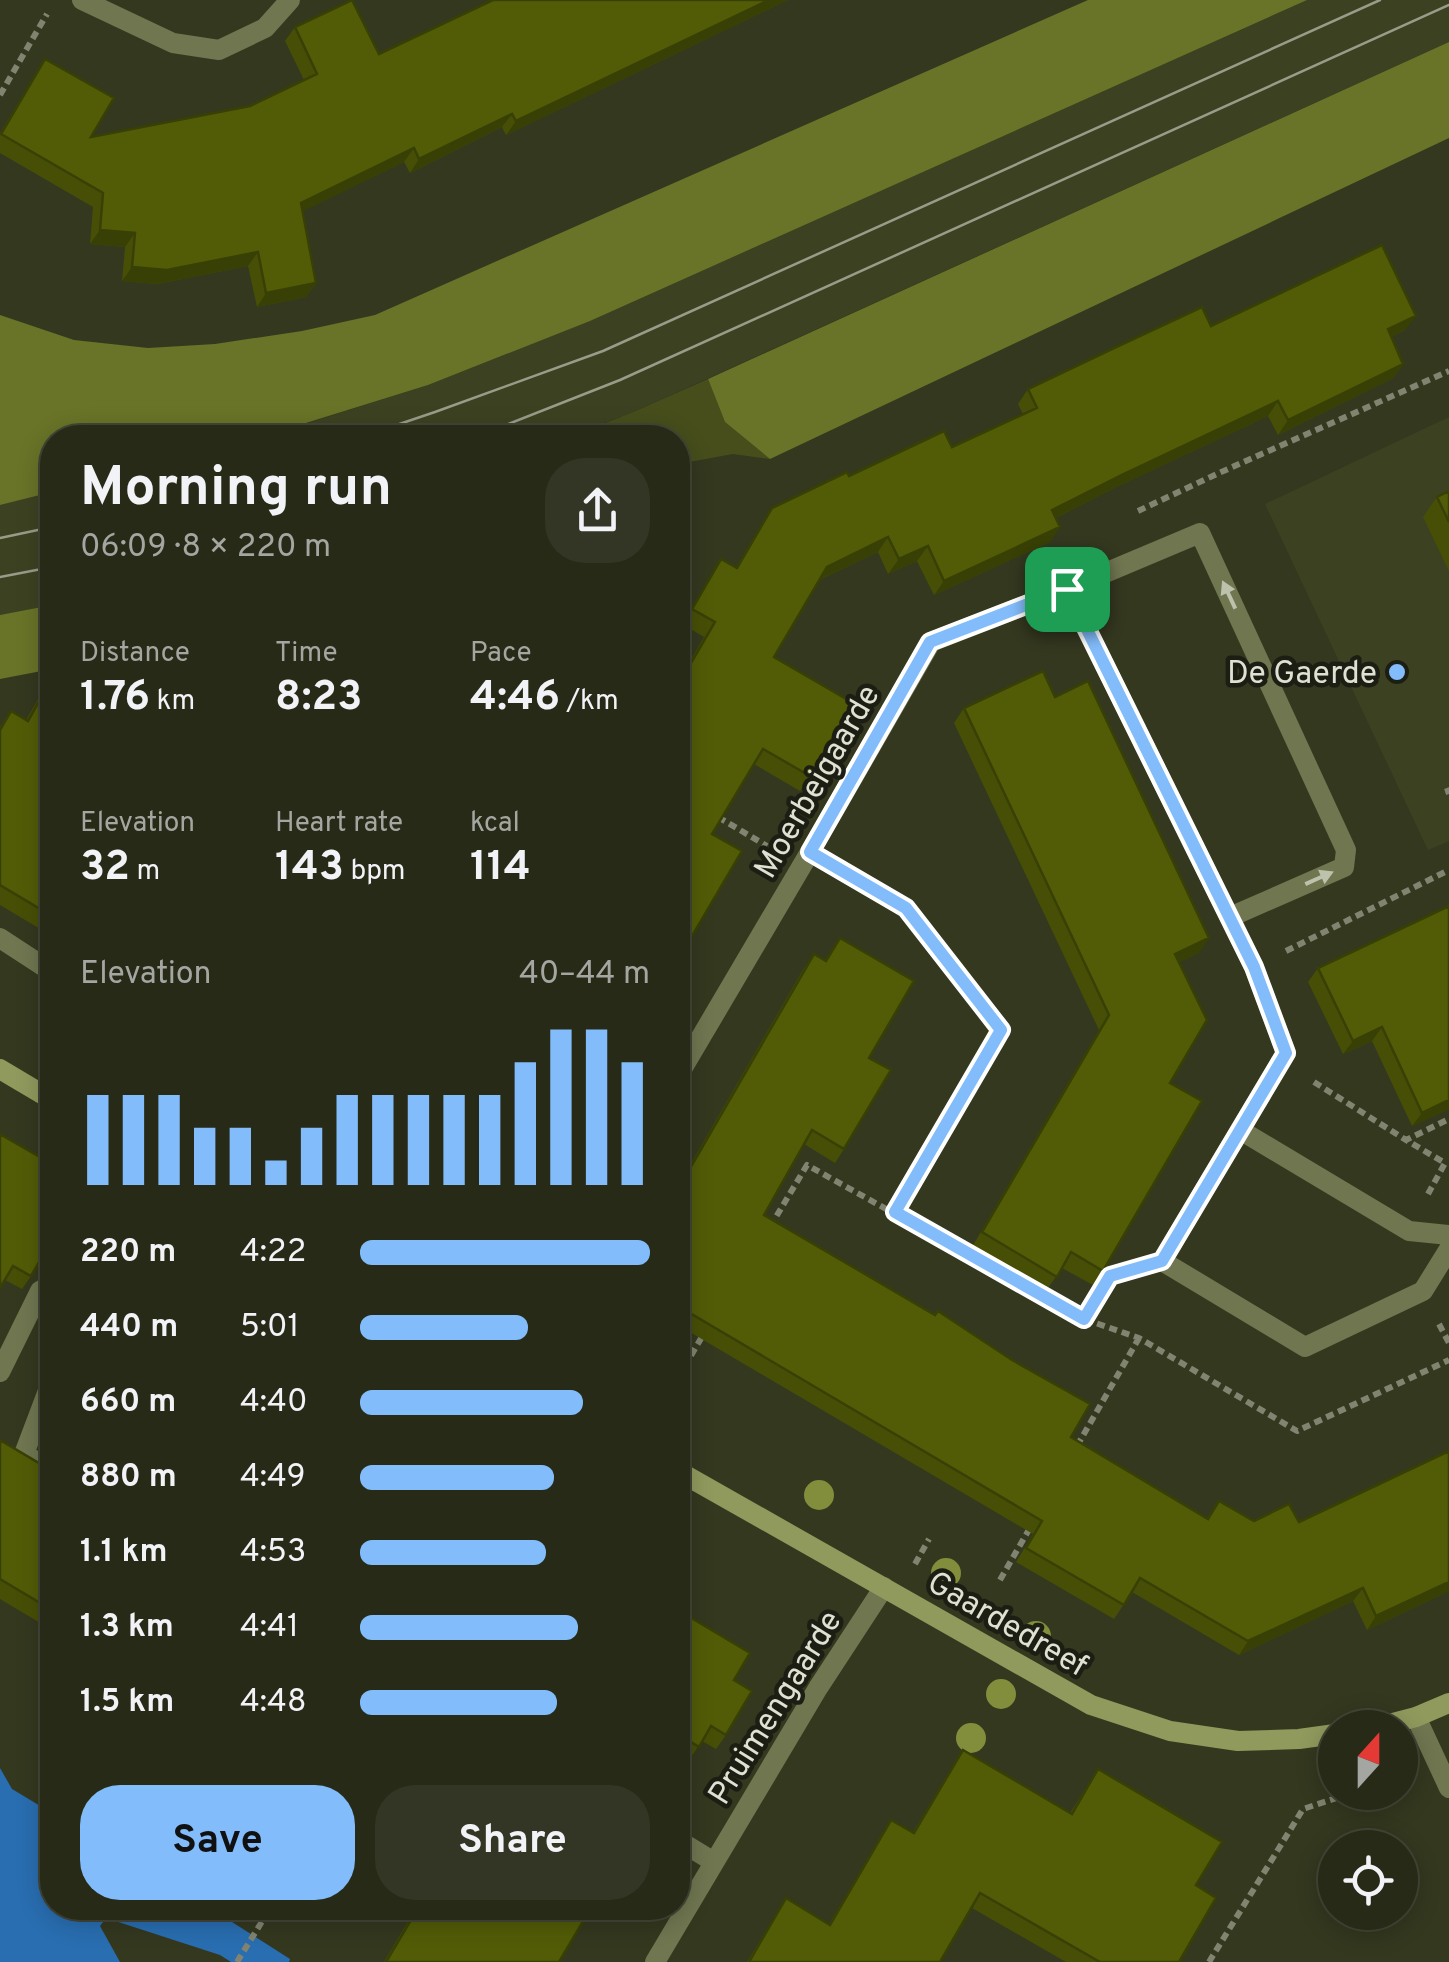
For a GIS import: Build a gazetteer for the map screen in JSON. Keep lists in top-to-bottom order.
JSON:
{
  "streets": {
    "street": ["Moerbeigaarde", "Gaardedreef", "Pruimengaarde"]
  },
  "crossings": [
    ["Gaardedreef", "Pruimengaarde"]
  ],
  "places": ["De Gaerde"],
  "north": "top",
  "page": {
    "heading": ["Morning run", "06:09 · 8 × 220 m"],
    "stats": [
      ["Distance", "1.76 km"],
      ["Time", "8:23"],
      ["Pace", "4:46 /km"],
      ["Elevation", "32 m"],
      ["Heart rate", "143 bpm"],
      ["kcal", "114"]
    ],
    "chart": ["Elevation", "40–44 m"],
    "list": [
      {
        "name": "220 m",
        "note": "4:22"
      },
      {
        "name": "440 m",
        "note": "5:01"
      },
      {
        "name": "660 m",
        "note": "4:40"
      },
      {
        "name": "880 m",
        "note": "4:49"
      },
      {
        "name": "1.1 km",
        "note": "4:53"
      },
      {
        "name": "1.3 km",
        "note": "4:41"
      },
      {
        "name": "1.5 km",
        "note": "4:48"
      }
    ],
    "buttons": ["Save", "Share"]
  }
}
